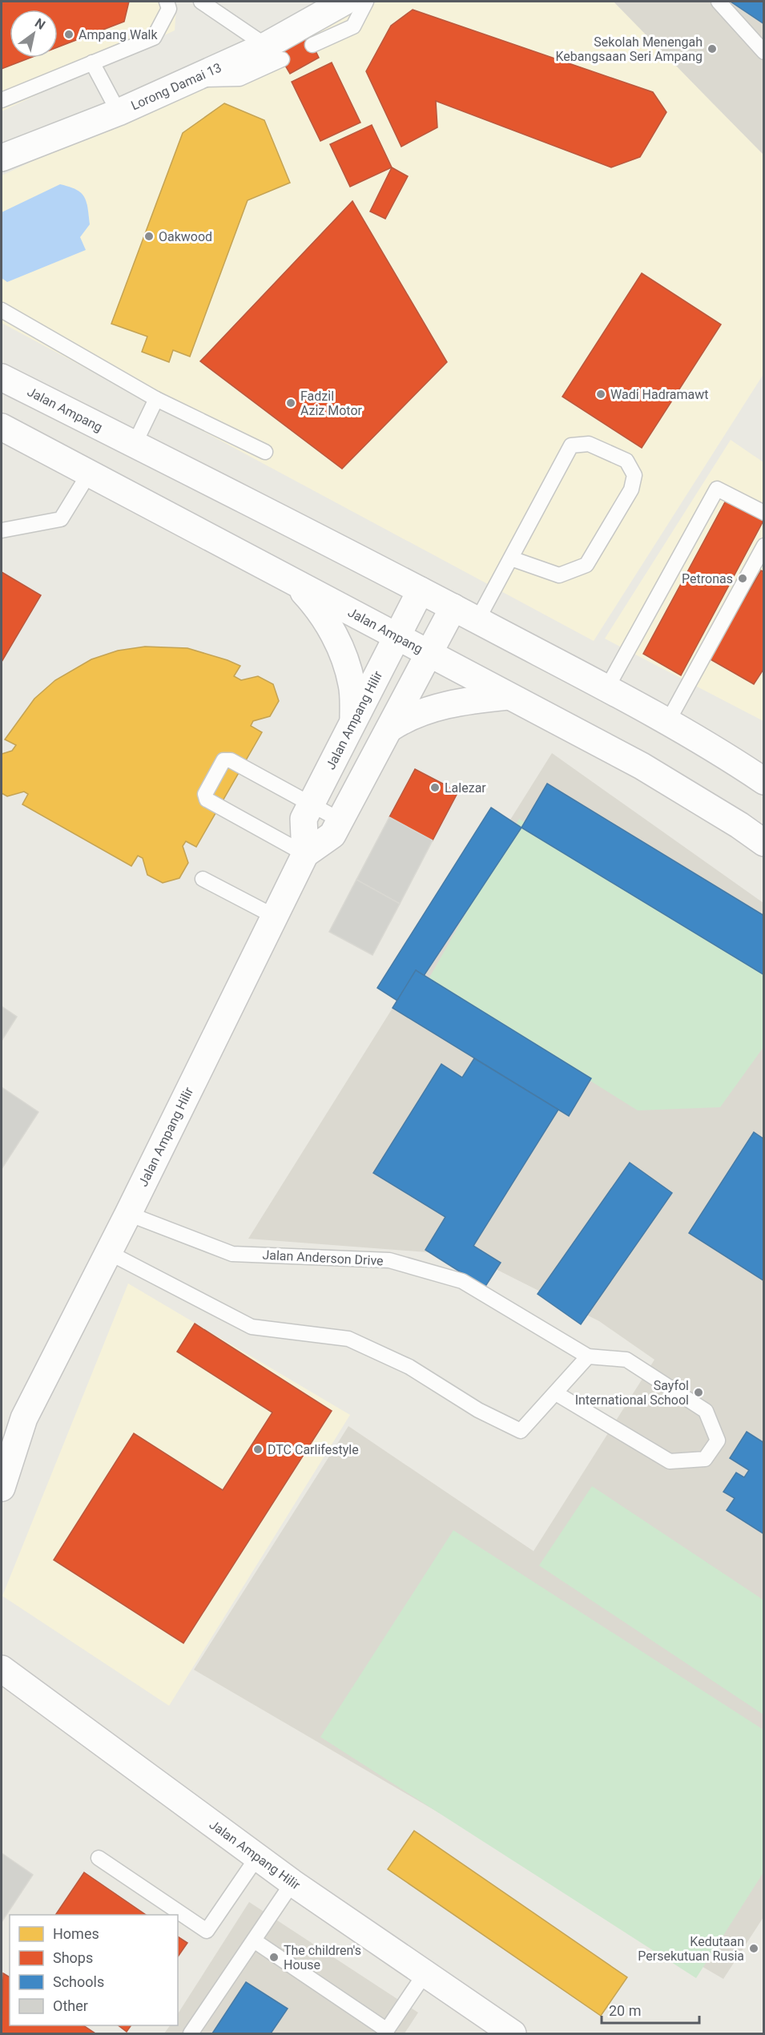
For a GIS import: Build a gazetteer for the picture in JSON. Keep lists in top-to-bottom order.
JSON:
{
  "streets": {
    "street": ["Lorong Damai 13", "Jalan Ampang", "Jalan Ampang Hilir"],
    "lane": ["Jalan Anderson Drive"]
  },
  "crossings": [
    ["Jalan Ampang", "Jalan Ampang Hilir"],
    ["Jalan Ampang Hilir", "Jalan Anderson Drive"]
  ],
  "places": [
    "Ampang Walk",
    "Sekolah Menengah Kebangsaan Seri Ampang",
    "Oakwood",
    "Wadi Hadramawt",
    "Fadzil Aziz Motor",
    "Petronas",
    "Lalezar",
    "Sayfol International School",
    "DTC Carlifestyle",
    "Kedutaan Persekutuan Rusia",
    "The children's House"
  ],
  "legend": [
    "Homes",
    "Shops",
    "Schools",
    "Other"
  ],
  "scale_bar": "20 m",
  "north": "top right"
}
